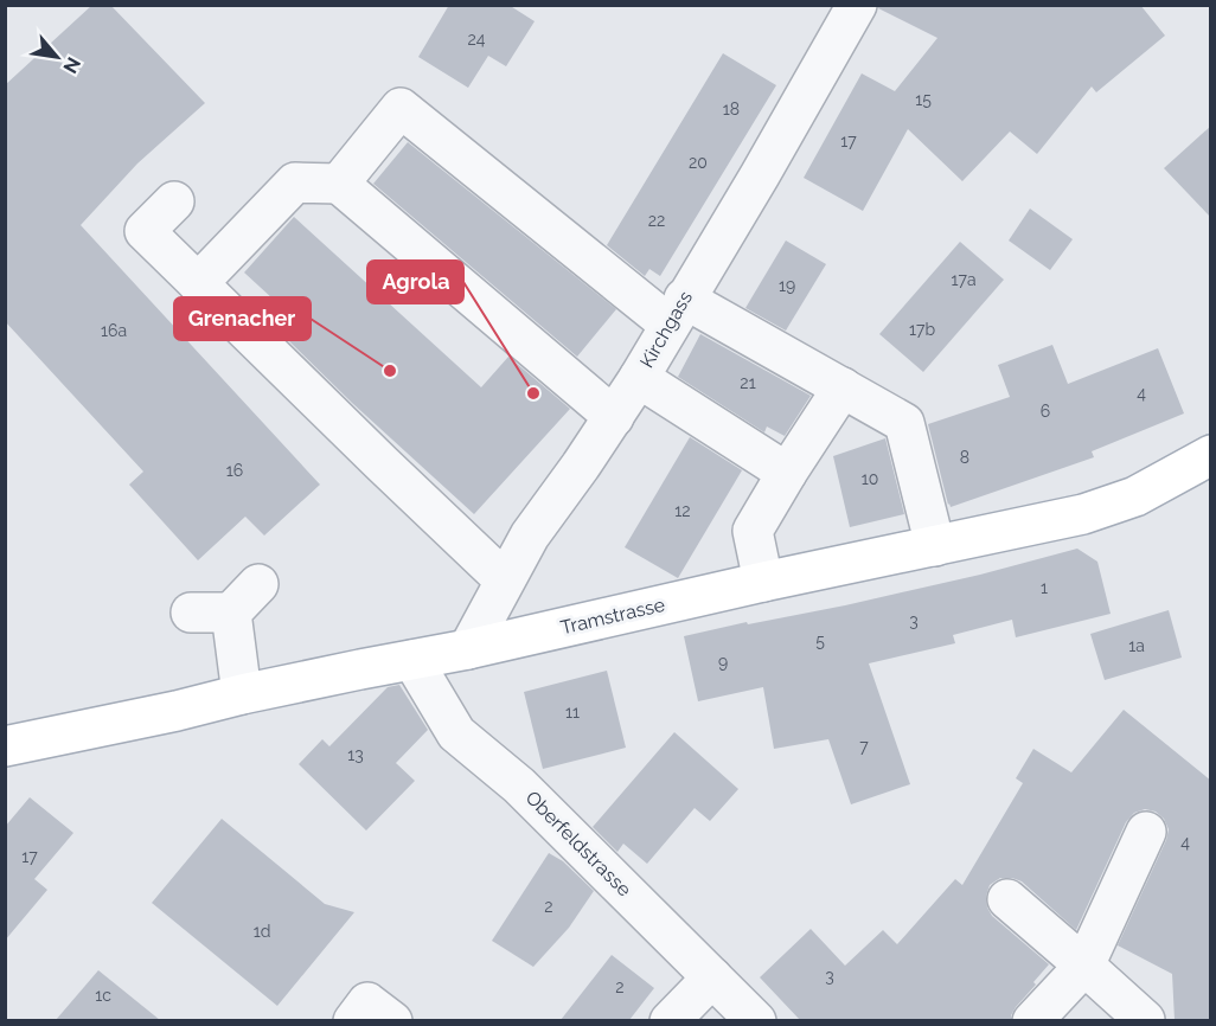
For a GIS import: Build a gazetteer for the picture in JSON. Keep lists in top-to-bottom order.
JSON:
{
  "streets": {
    "main road": ["Tramstrasse"],
    "street": ["Kirchgass", "Oberfeldstrasse"]
  },
  "crossings": [
    ["Kirchgass", "Tramstrasse"],
    ["Tramstrasse", "Oberfeldstrasse"]
  ],
  "places": ["Grenacher", "Agrola"],
  "house_numbers": [
    "24",
    "15",
    "18",
    "17",
    "20",
    "22",
    "17a",
    "19",
    "17b",
    "16a",
    "21",
    "4",
    "6",
    "8",
    "16",
    "10",
    "12",
    "1",
    "3",
    "5",
    "1a",
    "9",
    "11",
    "7",
    "13",
    "4",
    "17",
    "2",
    "1d",
    "3",
    "2",
    "1c"
  ],
  "north": "bottom right"
}
